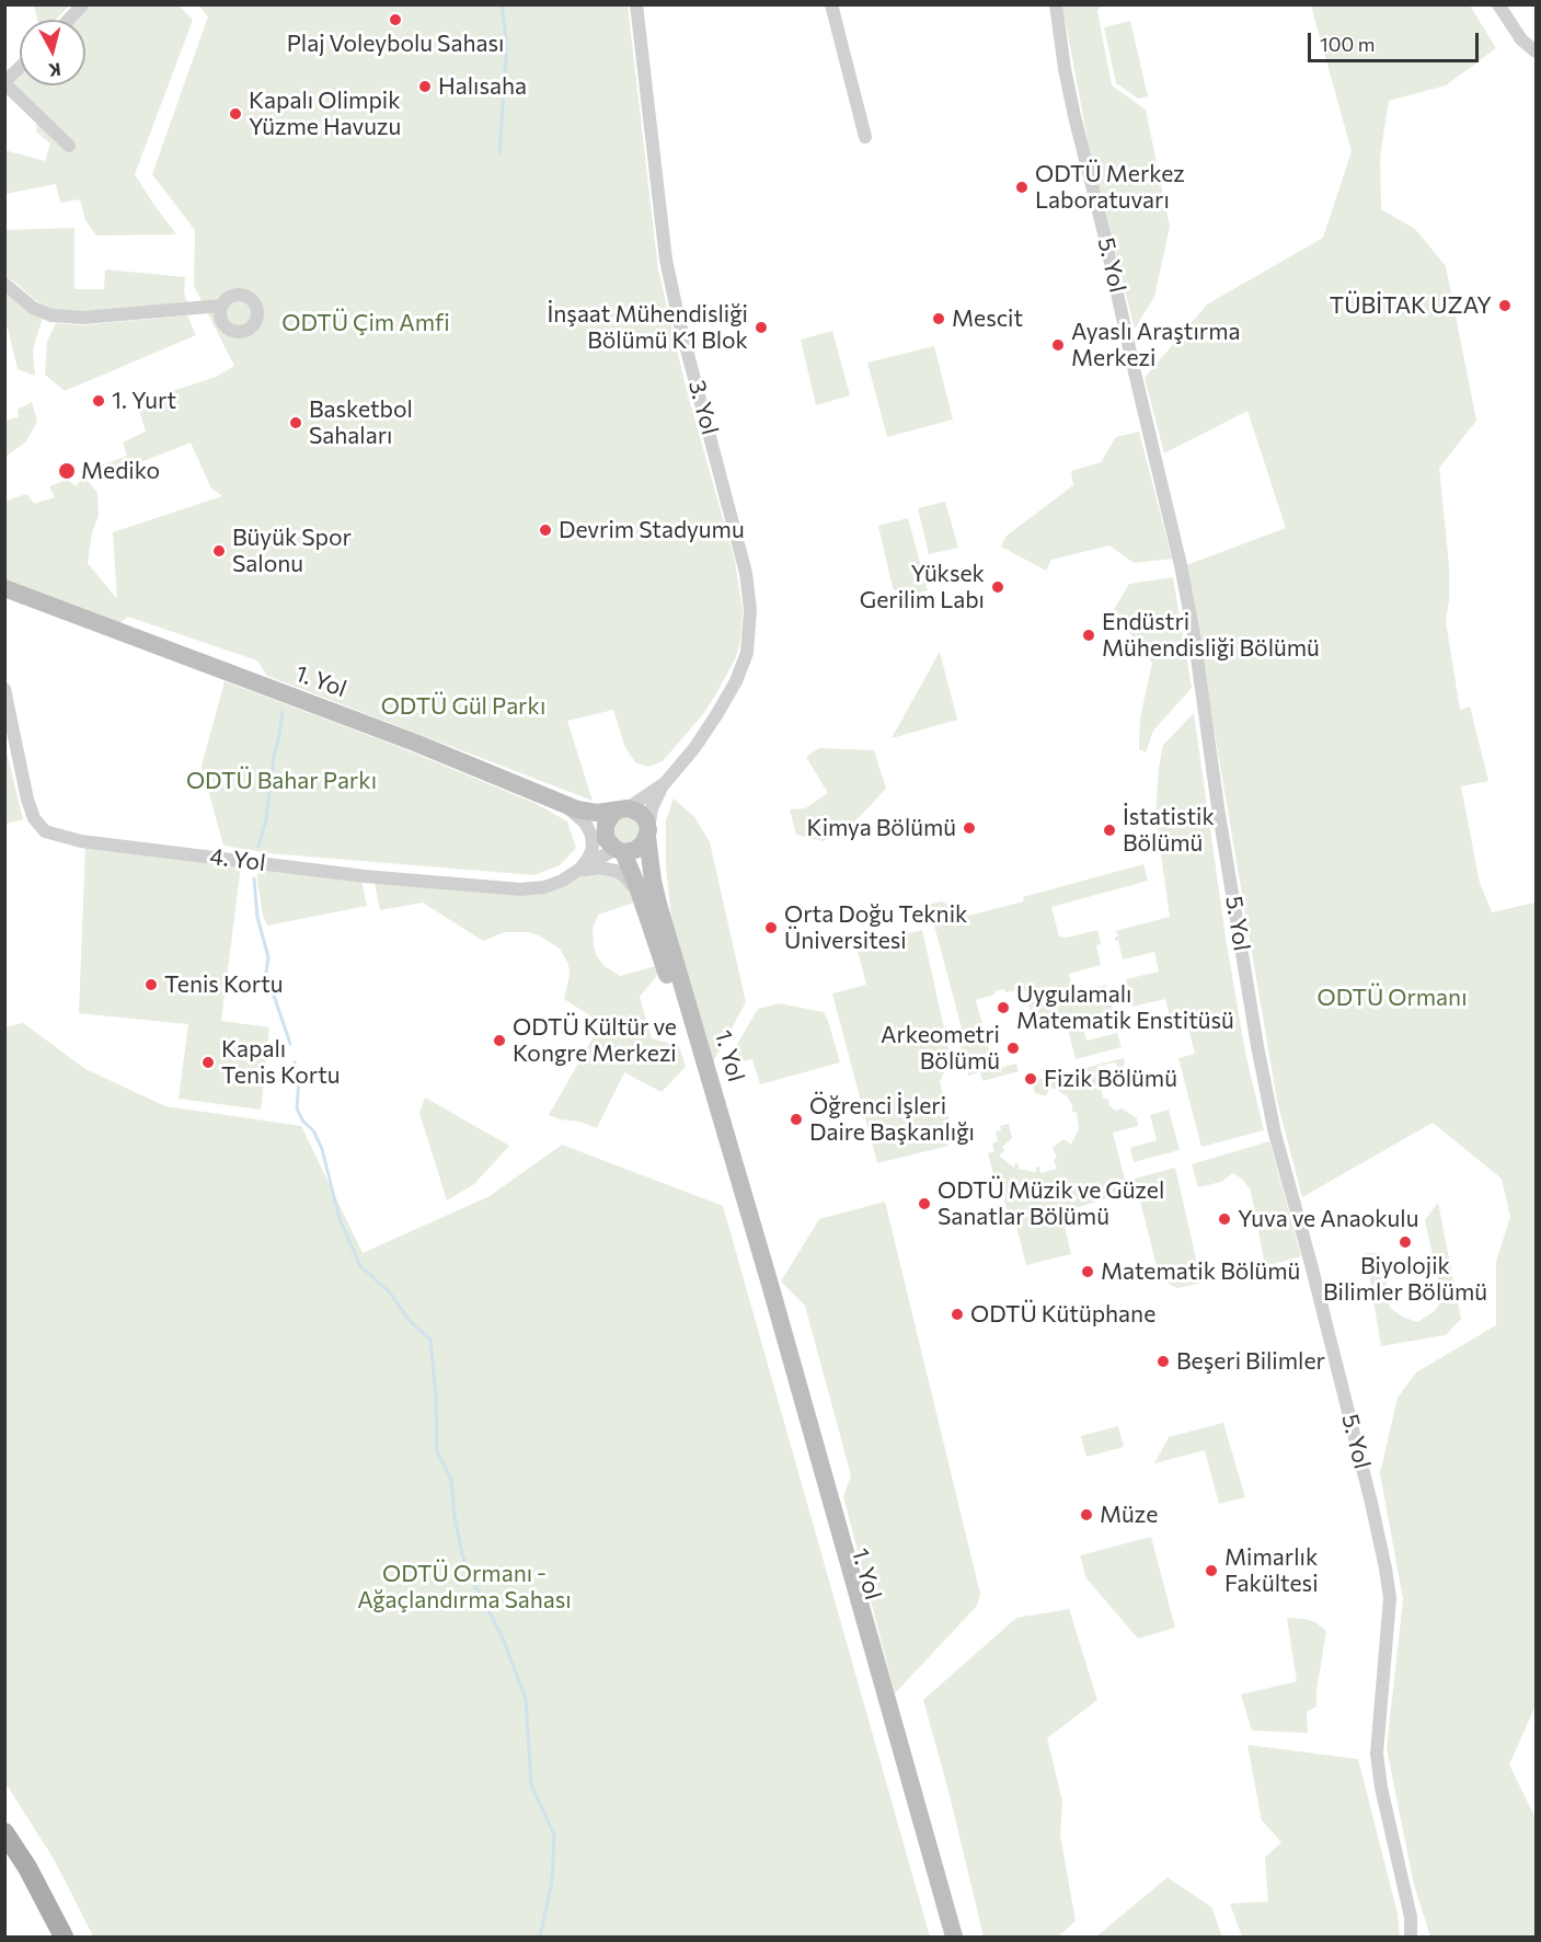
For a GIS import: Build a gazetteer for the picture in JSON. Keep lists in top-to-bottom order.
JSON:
{
  "streets": {
    "main road": ["1. Yol"],
    "street": ["5. Yol", "3. Yol", "4. Yol"]
  },
  "crossings": [
    ["3. Yol", "1. Yol"],
    ["3. Yol", "4. Yol"],
    ["1. Yol", "4. Yol"]
  ],
  "parks": [
    "ODTÜ Çim Amfi",
    "ODTÜ Gül Parkı",
    "ODTÜ Bahar Parkı",
    "ODTÜ Ormanı",
    "ODTÜ Ormanı - Ağaçlandırma Sahası"
  ],
  "places": [
    "Plaj Voleybolu Sahası",
    "Halısaha",
    "Kapalı Olimpik Yüzme Havuzu",
    "ODTÜ Merkez Laboratuvarı",
    "TÜBİTAK UZAY",
    "Mescit",
    "İnşaat Mühendisliği Bölümü K1 Blok",
    "Ayaslı Araştırma Merkezi",
    "1. Yurt",
    "Basketbol Sahaları",
    "Mediko",
    "Devrim Stadyumu",
    "Büyük Spor Salonu",
    "Yüksek Gerilim Labı",
    "Endüstri Mühendisliği Bölümü",
    "Kimya Bölümü",
    "İstatistik Bölümü",
    "Orta Doğu Teknik Üniversitesi",
    "Tenis Kortu",
    "Uygulamalı Matematik Enstitüsü",
    "ODTÜ Kültür ve Kongre Merkezi",
    "Arkeometri Bölümü",
    "Kapalı Tenis Kortu",
    "Fizik Bölümü",
    "Öğrenci İşleri Daire Başkanlığı",
    "ODTÜ Müzik ve Güzel Sanatlar Bölümü",
    "Yuva ve Anaokulu",
    "Biyolojik Bilimler Bölümü",
    "Matematik Bölümü",
    "ODTÜ Kütüphane",
    "Beşeri Bilimler",
    "Müze",
    "Mimarlık Fakültesi"
  ],
  "scale_bar": "100 m",
  "north": "bottom"
}
